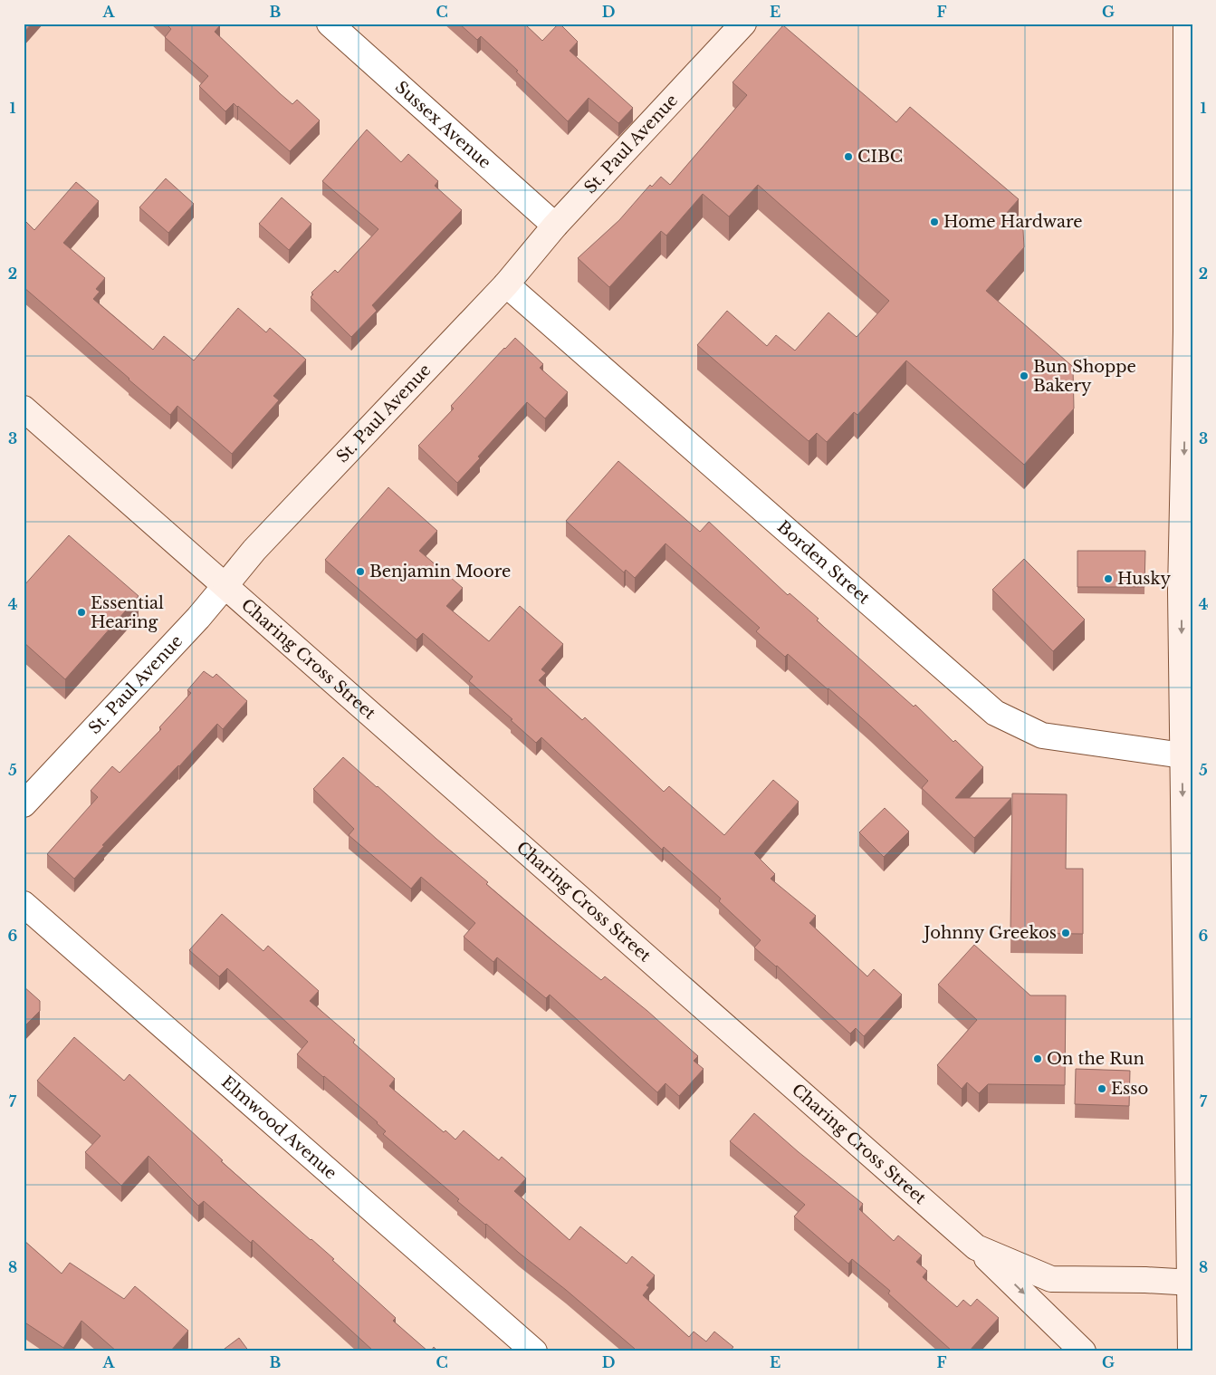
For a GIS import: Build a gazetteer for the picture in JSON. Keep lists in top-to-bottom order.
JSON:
{
  "streets": {
    "main road": ["St. Paul Avenue", "Charing Cross Street"],
    "street": ["Sussex Avenue", "Borden Street", "Elmwood Avenue"]
  },
  "crossings": [
    ["Sussex Avenue", "St. Paul Avenue"],
    ["St. Paul Avenue", "Borden Street"],
    ["St. Paul Avenue", "Charing Cross Street"]
  ],
  "places": [
    "CIBC",
    "Home Hardware",
    "Bun Shoppe Bakery",
    "Benjamin Moore",
    "Husky",
    "Essential Hearing",
    "Johnny Greekos",
    "On the Run",
    "Esso"
  ],
  "grid": {
    "columns": [
      "A",
      "B",
      "C",
      "D",
      "E",
      "F",
      "G"
    ],
    "rows": [
      "1",
      "2",
      "3",
      "4",
      "5",
      "6",
      "7",
      "8"
    ]
  }
}
